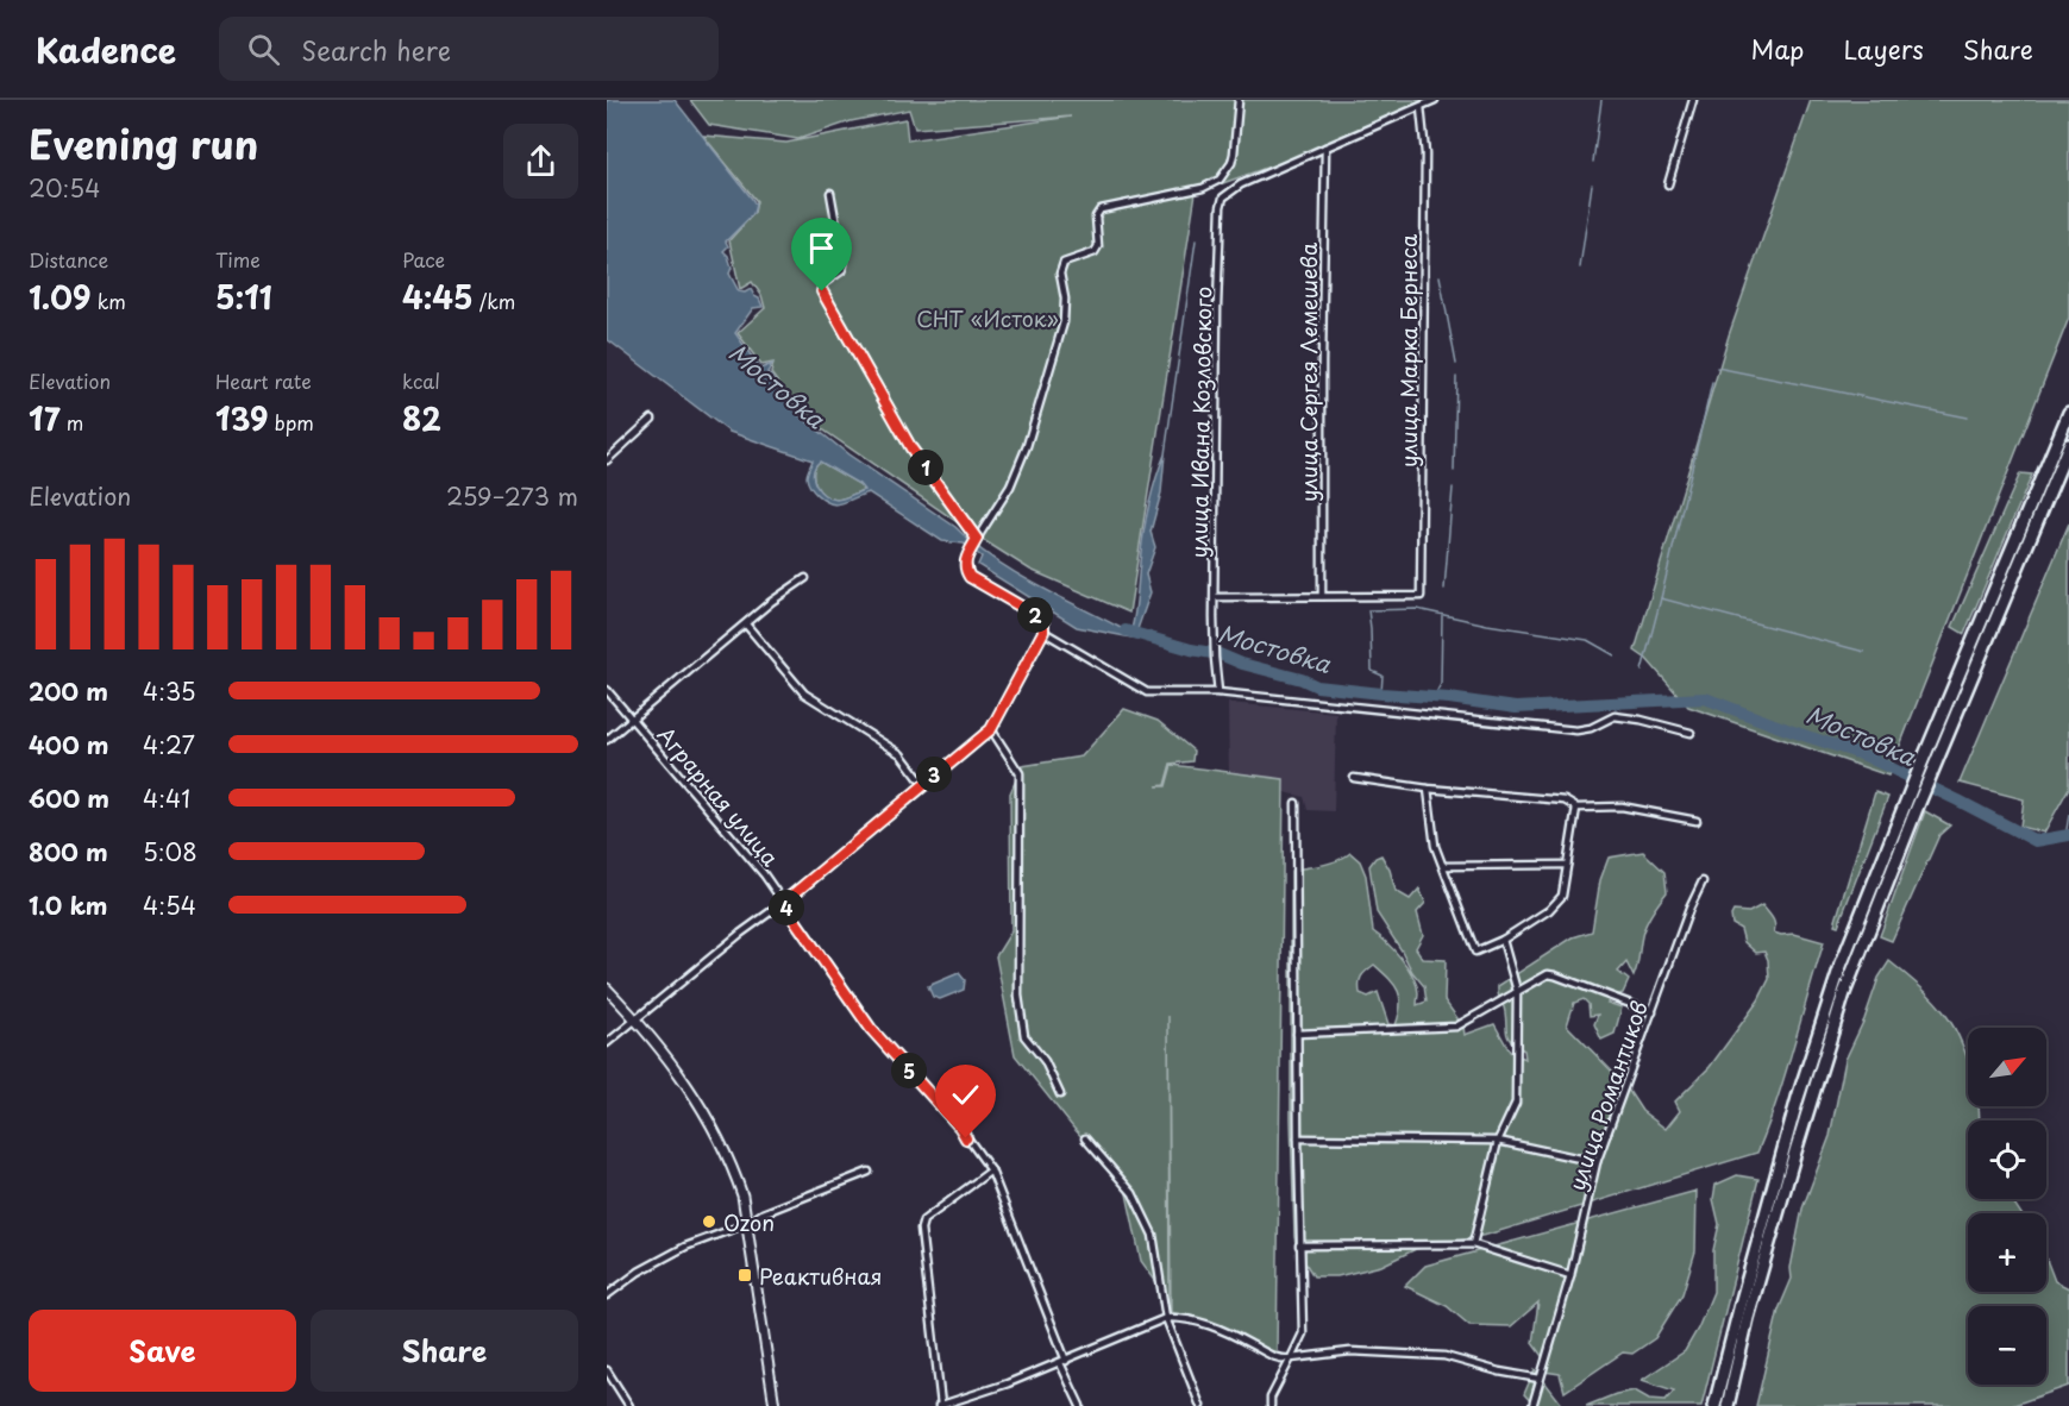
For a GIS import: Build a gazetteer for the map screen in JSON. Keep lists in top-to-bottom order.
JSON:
{
  "streets": {
    "street": [
      "улица Марка Бернеса",
      "улица Сергея Лемешева",
      "улица Ивана Козловского",
      "Аграрная улица",
      "улица Романтиков"
    ]
  },
  "crossings": [
    ["улица Марка Бернеса", "улица Сергея Лемешева"],
    ["улица Сергея Лемешева", "улица Ивана Козловского"]
  ],
  "water": ["Мостовка"],
  "parks": ["СНТ «Исток»"],
  "places": {
    "other": ["Ozon"],
    "transit": ["Реактивная"]
  },
  "north": "top right",
  "page": {
    "header": "Kadence",
    "search": "Search here",
    "nav": ["Map", "Layers", "Share"],
    "heading": ["Evening run", "20:54"],
    "stats": [
      ["Distance", "1.09 km"],
      ["Time", "5:11"],
      ["Pace", "4:45 /km"],
      ["Elevation", "17 m"],
      ["Heart rate", "139 bpm"],
      ["kcal", "82"]
    ],
    "pins": [
      "1",
      "2",
      "3",
      "4",
      "5"
    ],
    "chart": ["Elevation", "259–273 m"],
    "list": [
      {
        "name": "200 m",
        "note": "4:35"
      },
      {
        "name": "400 m",
        "note": "4:27"
      },
      {
        "name": "600 m",
        "note": "4:41"
      },
      {
        "name": "800 m",
        "note": "5:08"
      },
      {
        "name": "1.0 km",
        "note": "4:54"
      }
    ],
    "map_buttons": ["+", "−"],
    "buttons": ["Save", "Share"]
  }
}
